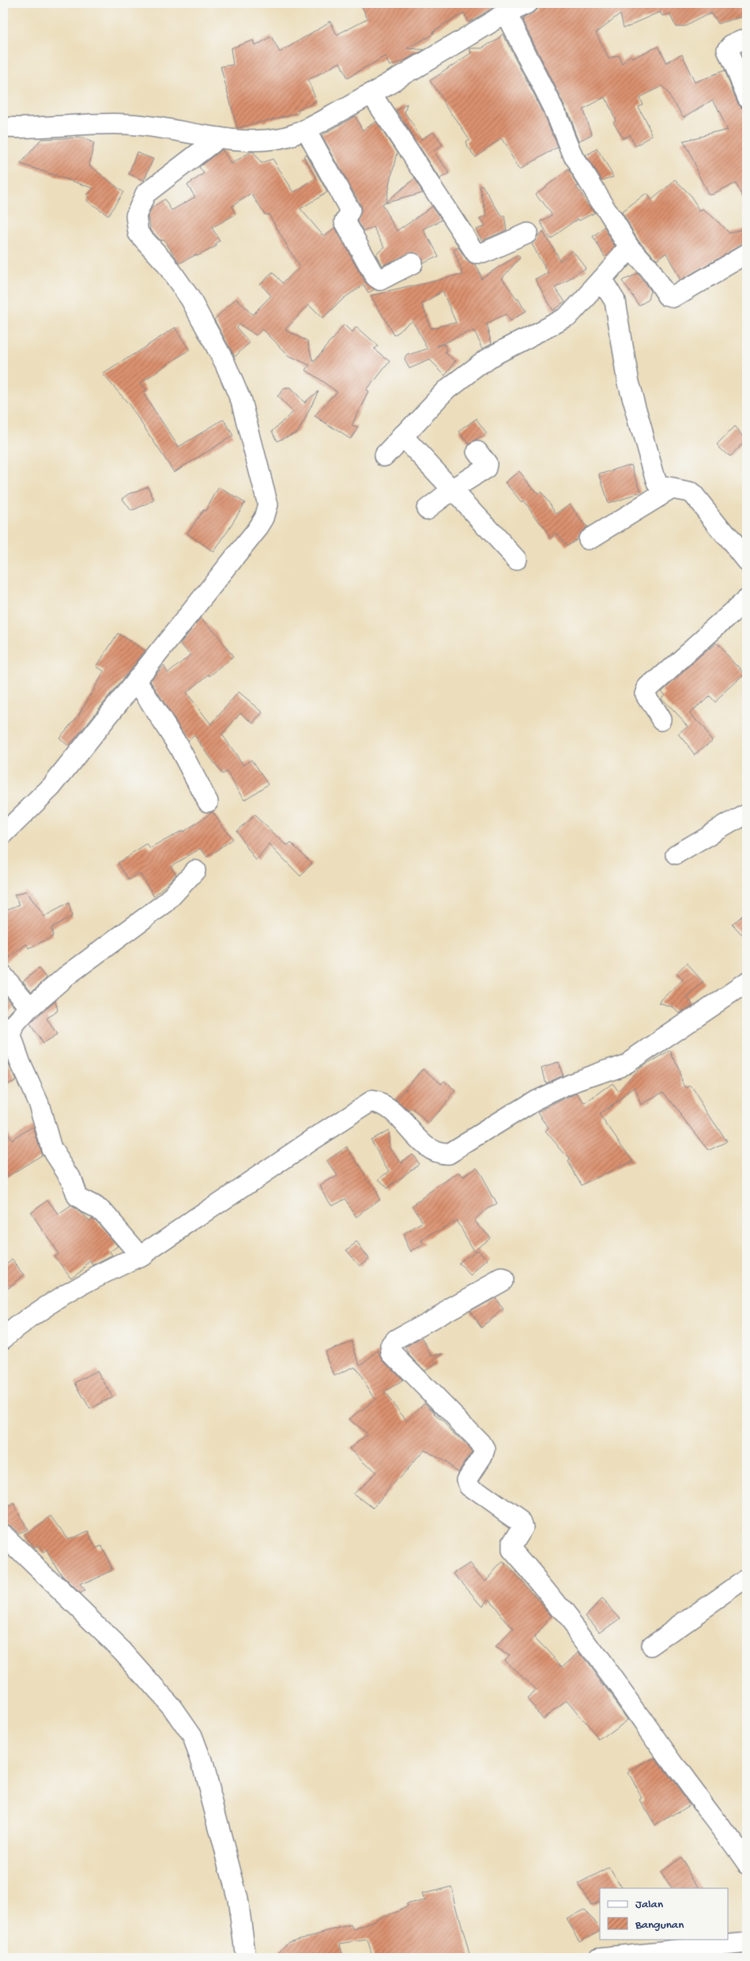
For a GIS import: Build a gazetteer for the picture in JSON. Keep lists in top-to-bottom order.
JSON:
{
  "legend": ["Jalan", "Bangunan"]
}
